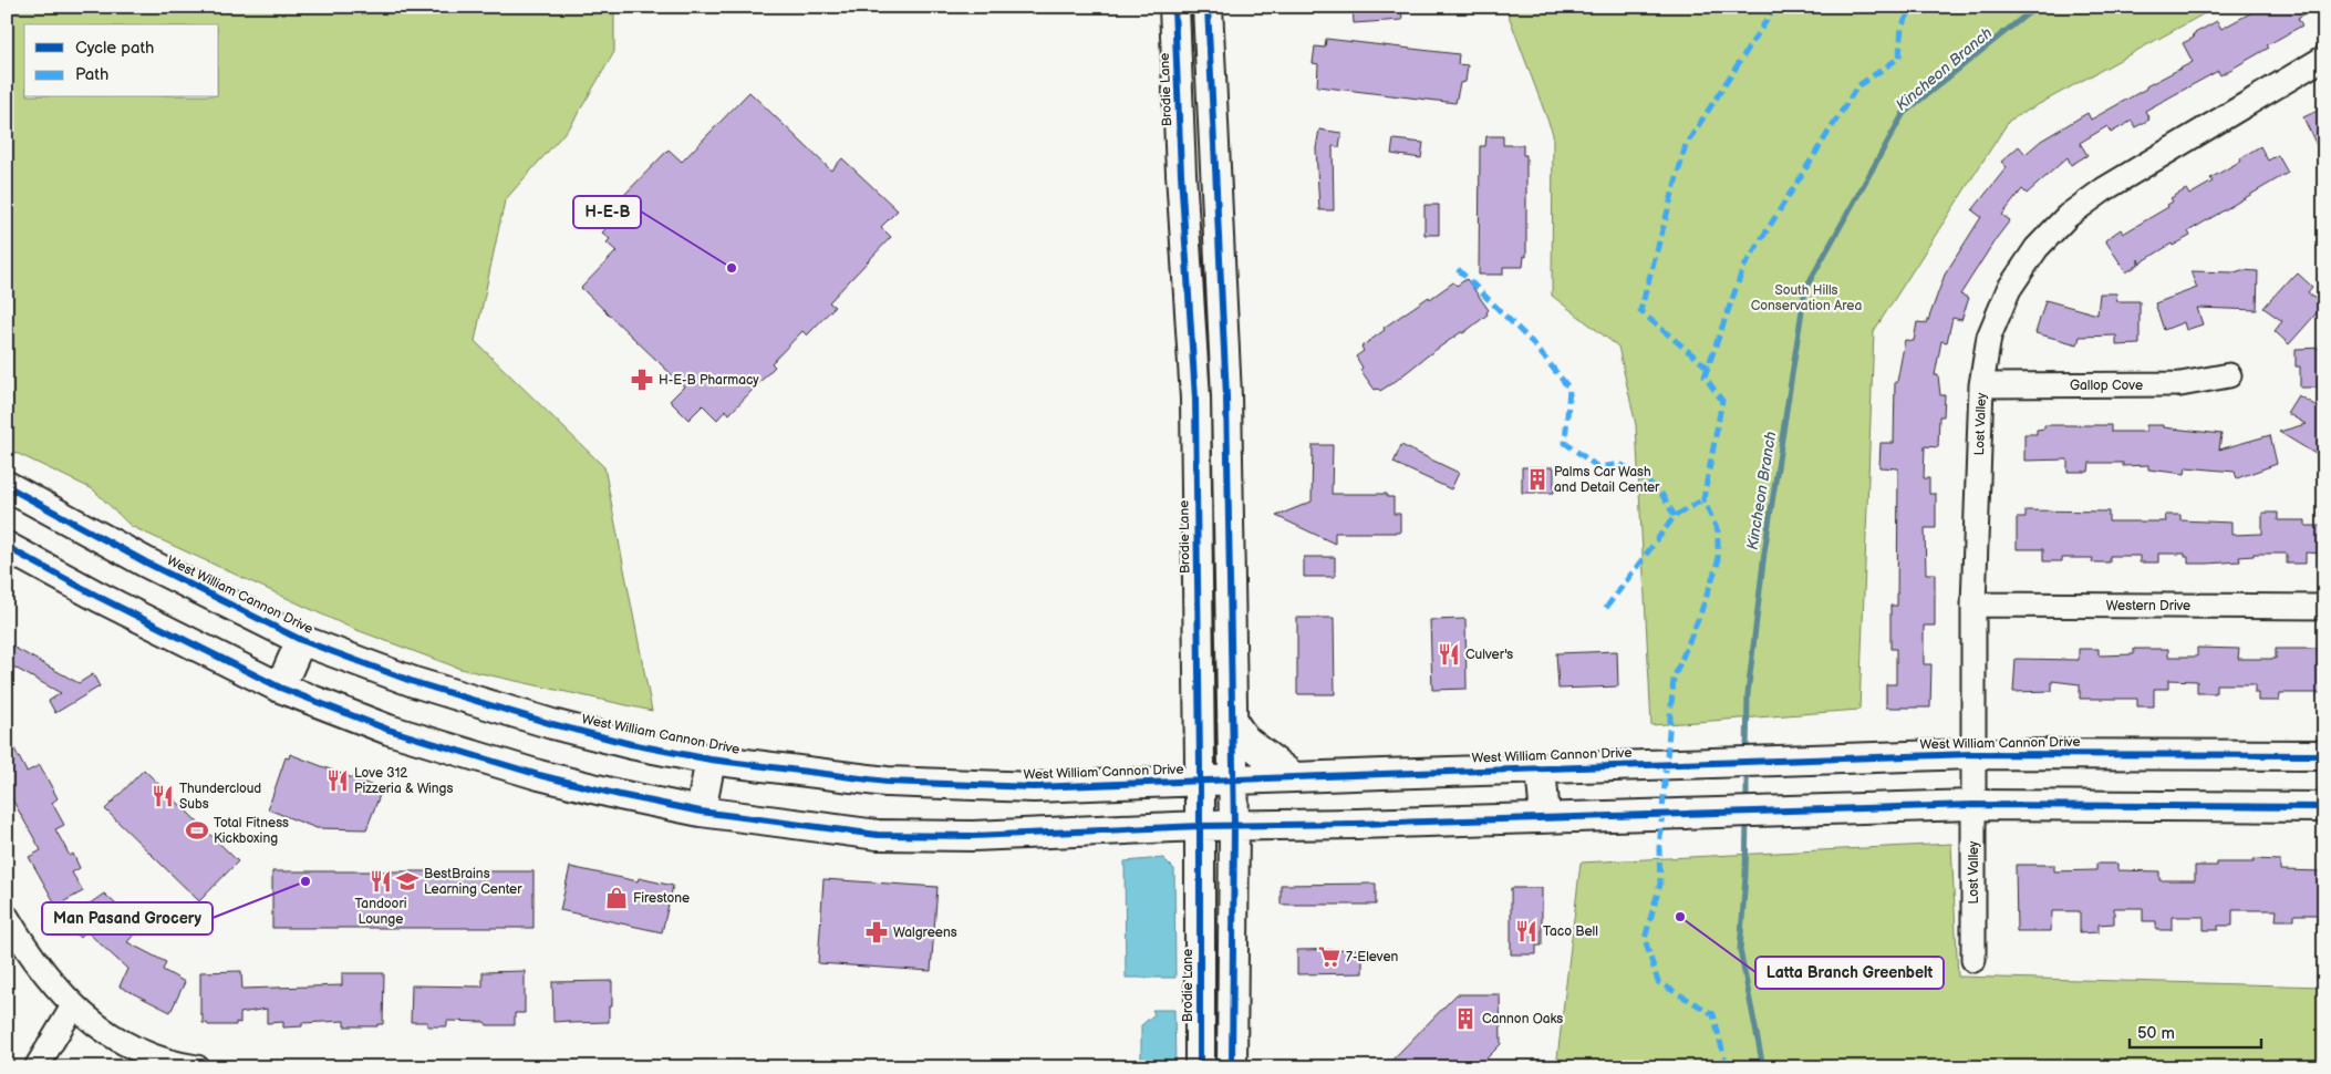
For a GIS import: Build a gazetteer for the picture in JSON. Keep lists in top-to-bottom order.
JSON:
{
  "streets": {
    "main road": ["Brodie Lane", "West William Cannon Drive"],
    "street": ["Gallop Cove", "Lost Valley", "Western Drive"]
  },
  "crossings": [
    ["Brodie Lane", "West William Cannon Drive"],
    ["Gallop Cove", "Lost Valley"],
    ["Lost Valley", "West William Cannon Drive"],
    ["Lost Valley", "Western Drive"]
  ],
  "water": ["Kincheon Branch"],
  "parks": ["South Hills Conservation Area"],
  "places": {
    "other": ["H-E-B", "Man Pasand Grocery", "Latta Branch Greenbelt"],
    "pharmacy": ["H-E-B Pharmacy", "Walgreens"],
    "building": ["Palms Car Wash and Detail Center", "Cannon Oaks"],
    "restaurant": [
      "Culver's",
      "Love 312 Pizzeria & Wings",
      "Thundercloud Subs",
      "Tandoori Lounge",
      "Taco Bell"
    ],
    "sports": ["Total Fitness Kickboxing"],
    "school or university": ["BestBrains Learning Center"],
    "shop": ["Firestone"],
    "supermarket": ["7-Eleven"]
  },
  "legend": ["Cycle path", "Path"],
  "scale_bar": "50 m"
}
